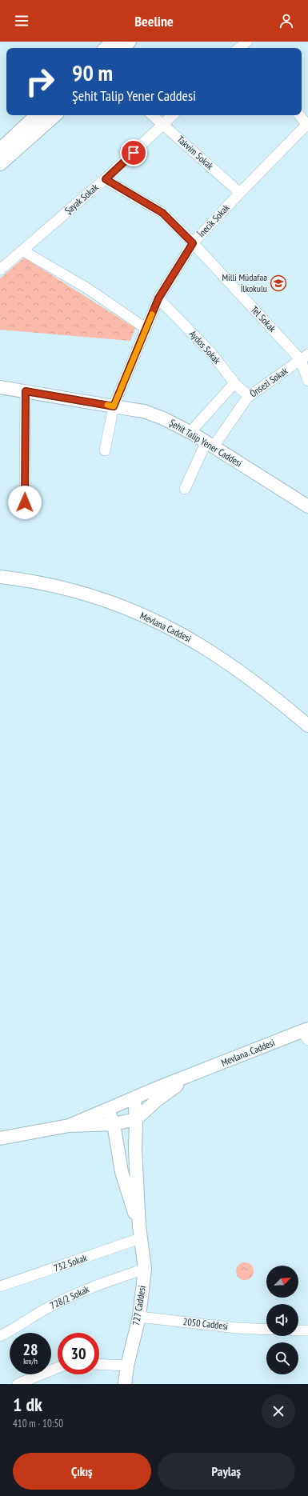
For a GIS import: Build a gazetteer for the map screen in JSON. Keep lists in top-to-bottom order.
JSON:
{
  "streets": {
    "street": [
      "Takvim Sokak",
      "Şayak Sokak",
      "İnecik Sokak",
      "Tel Sokak",
      "Aydos Sokak",
      "Önsezi Sokak",
      "Şehit Talip Yener Caddesi",
      "Mevlana Caddesi",
      "Mevlana. Caddesi",
      "732 Sokak",
      "728/2 Sokak",
      "727 Caddesi",
      "2050 Caddesi"
    ]
  },
  "crossings": [
    ["Takvim Sokak", "Şayak Sokak"],
    ["Takvim Sokak", "İnecik Sokak"],
    ["Şayak Sokak", "Tel Sokak"],
    ["İnecik Sokak", "Tel Sokak"],
    ["İnecik Sokak", "Aydos Sokak"],
    ["İnecik Sokak", "Şehit Talip Yener Caddesi"],
    ["Tel Sokak", "Önsezi Sokak"],
    ["Aydos Sokak", "Önsezi Sokak"],
    ["Önsezi Sokak", "Şehit Talip Yener Caddesi"],
    ["Mevlana. Caddesi", "727 Caddesi"],
    ["732 Sokak", "727 Caddesi"],
    ["728/2 Sokak", "727 Caddesi"],
    ["727 Caddesi", "2050 Caddesi"]
  ],
  "places": {
    "school or university": ["Milli Müdafaa İlkokulu"]
  },
  "north": "top right",
  "page": {
    "header": "Beeline",
    "turn": ["90 m", "Şehit Talip Yener Caddesi"],
    "speed": "28 km/h",
    "limit": "30",
    "heading": ["1 dk", "410 m · 10:50"],
    "buttons": ["Çıkış", "Paylaş"]
  }
}
